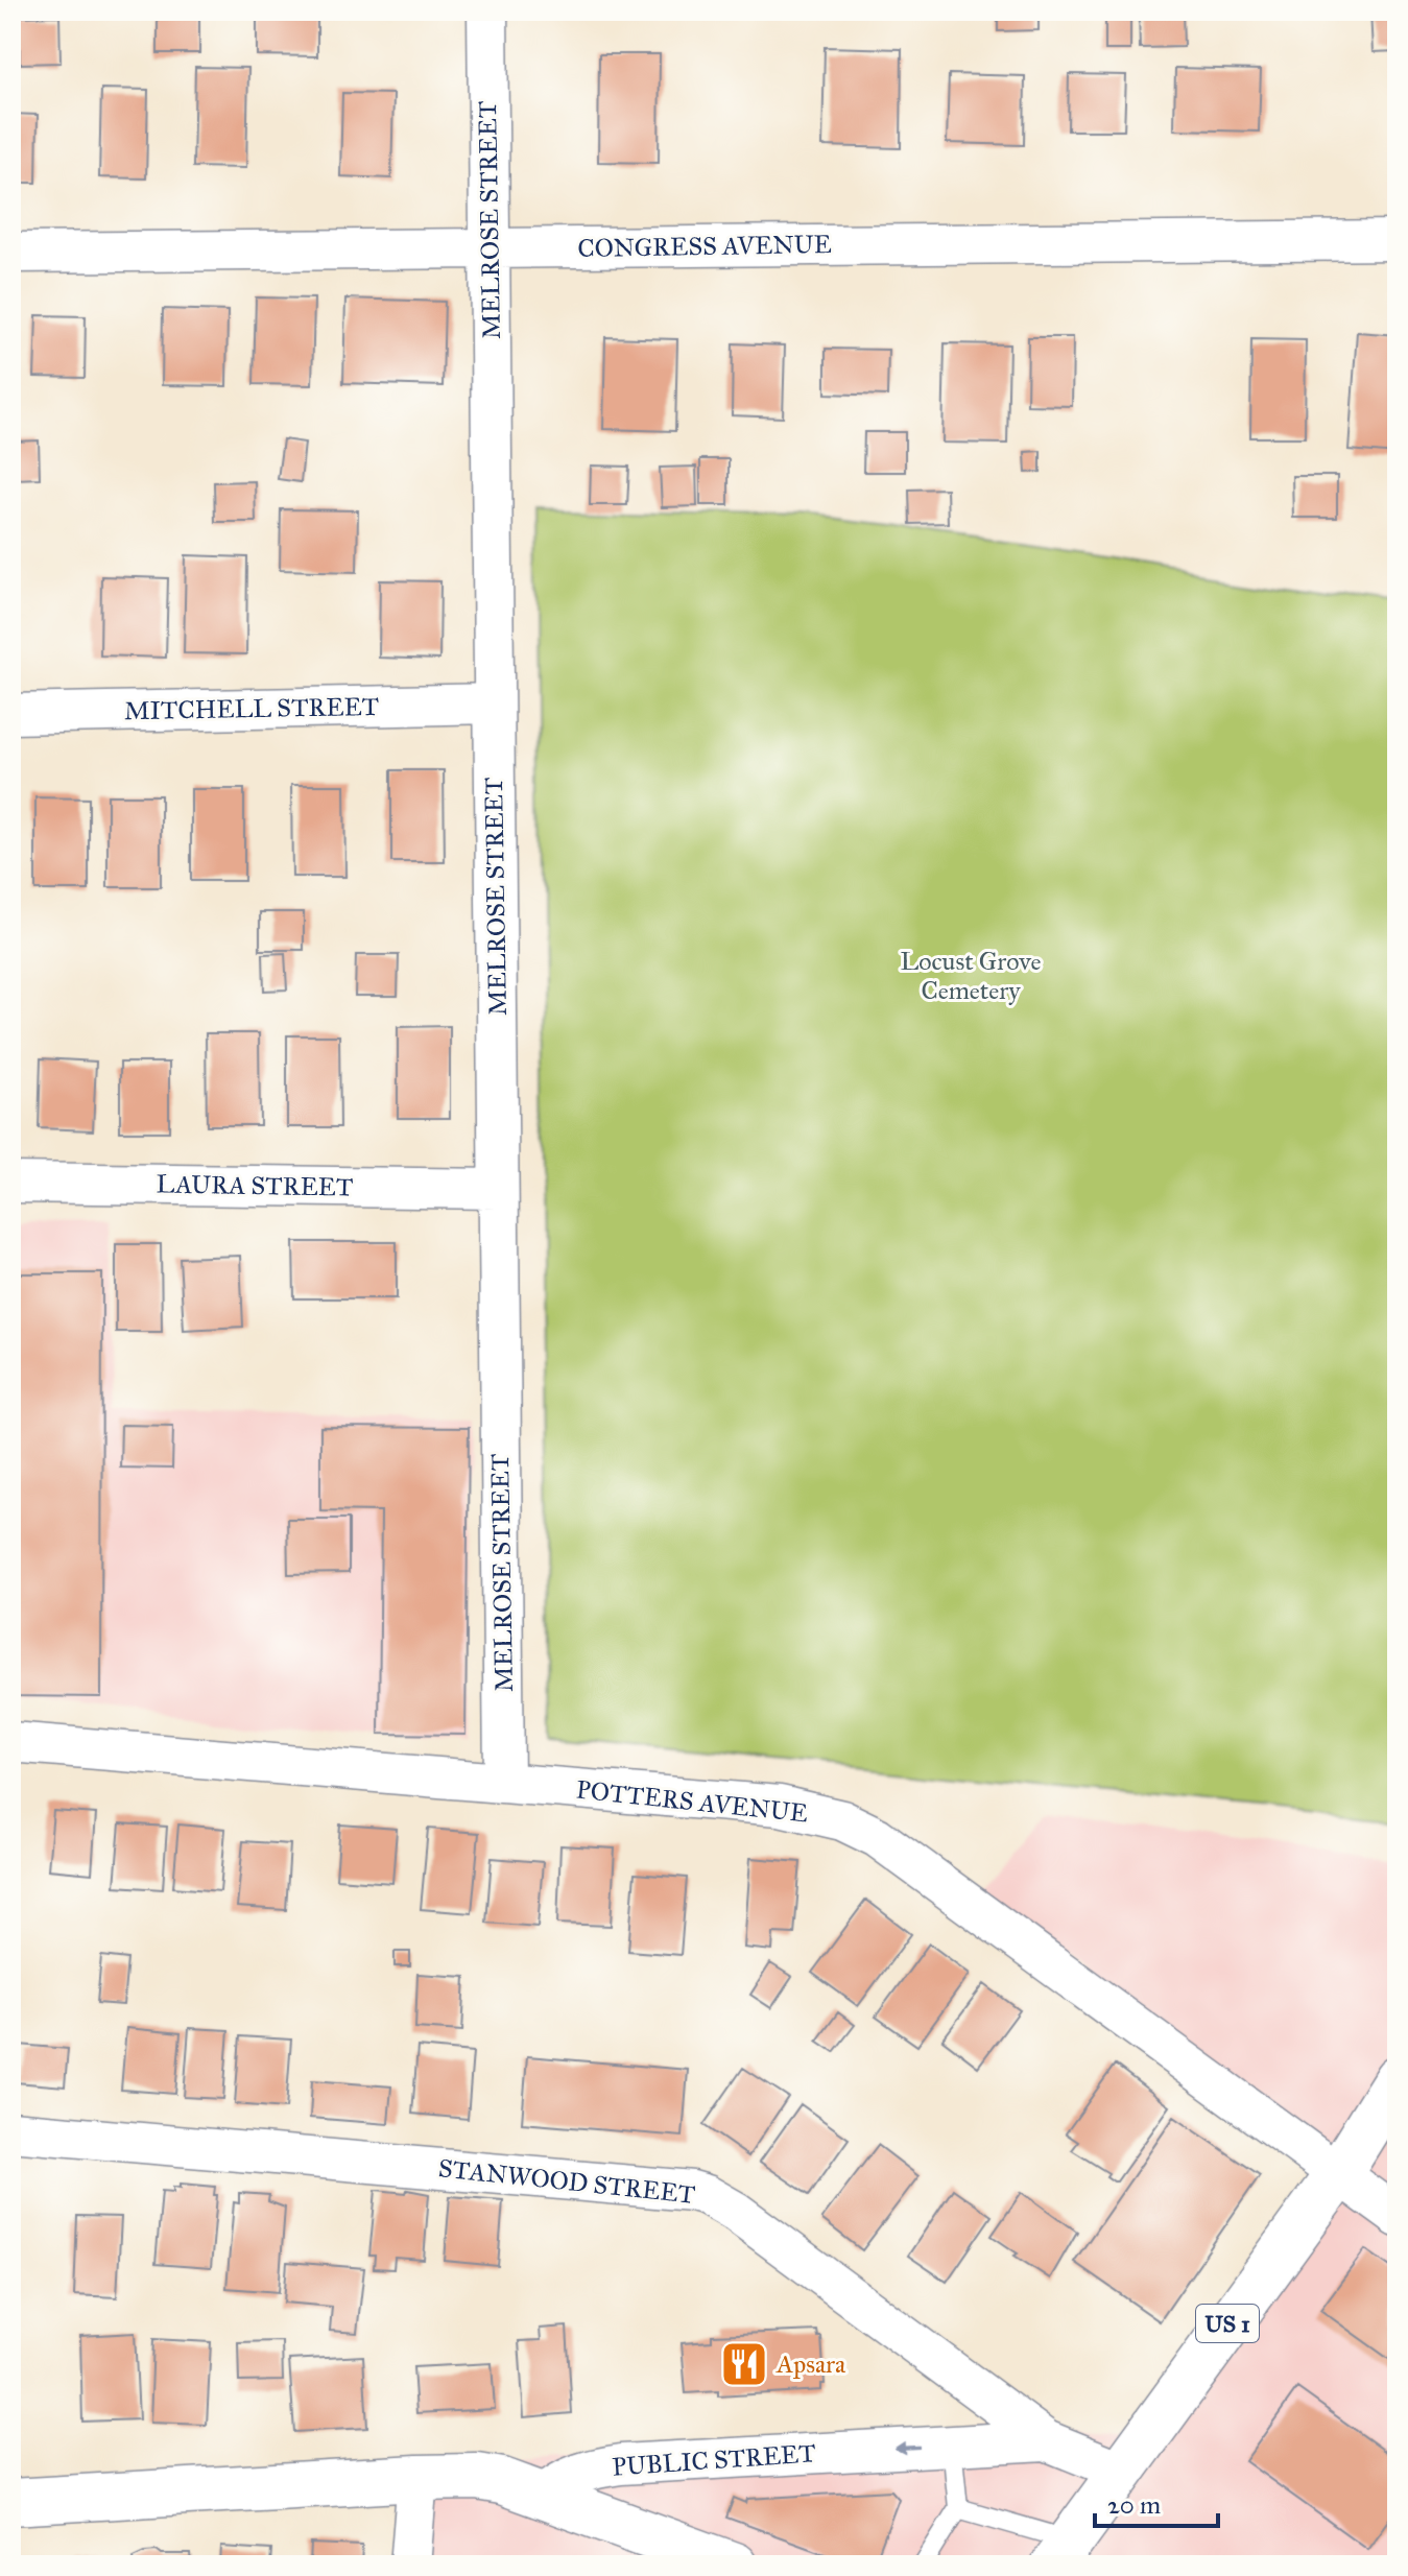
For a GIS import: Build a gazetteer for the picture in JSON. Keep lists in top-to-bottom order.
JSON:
{
  "streets": {
    "main road": ["US 1"],
    "street": [
      "MELROSE STREET",
      "CONGRESS AVENUE",
      "MITCHELL STREET",
      "LAURA STREET",
      "POTTERS AVENUE",
      "STANWOOD STREET",
      "PUBLIC STREET"
    ]
  },
  "crossings": [
    ["MELROSE STREET", "CONGRESS AVENUE"],
    ["MELROSE STREET", "MITCHELL STREET"],
    ["MELROSE STREET", "LAURA STREET"],
    ["MELROSE STREET", "POTTERS AVENUE"],
    ["POTTERS AVENUE", "US 1"],
    ["STANWOOD STREET", "PUBLIC STREET"],
    ["US 1", "PUBLIC STREET"]
  ],
  "one_way": ["PUBLIC STREET"],
  "parks": ["Locust Grove Cemetery"],
  "places": {
    "restaurant": ["Apsara"]
  },
  "scale_bar": "20 m"
}
